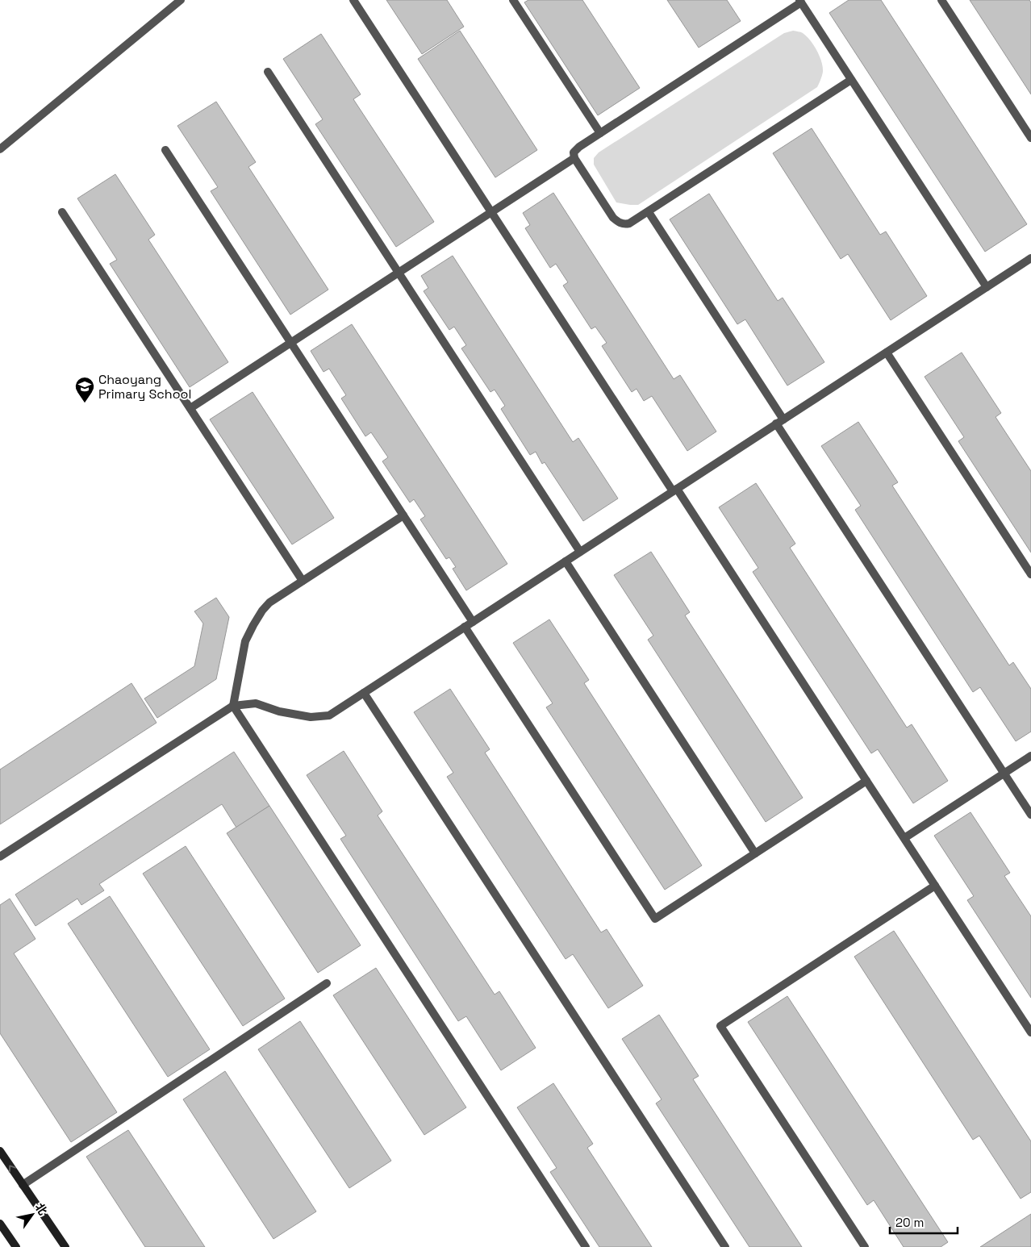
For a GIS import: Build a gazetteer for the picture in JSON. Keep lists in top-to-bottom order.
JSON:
{
  "places": {
    "school or university": ["Chaoyang Primary School"]
  },
  "scale_bar": "20 m",
  "north": "top right"
}
